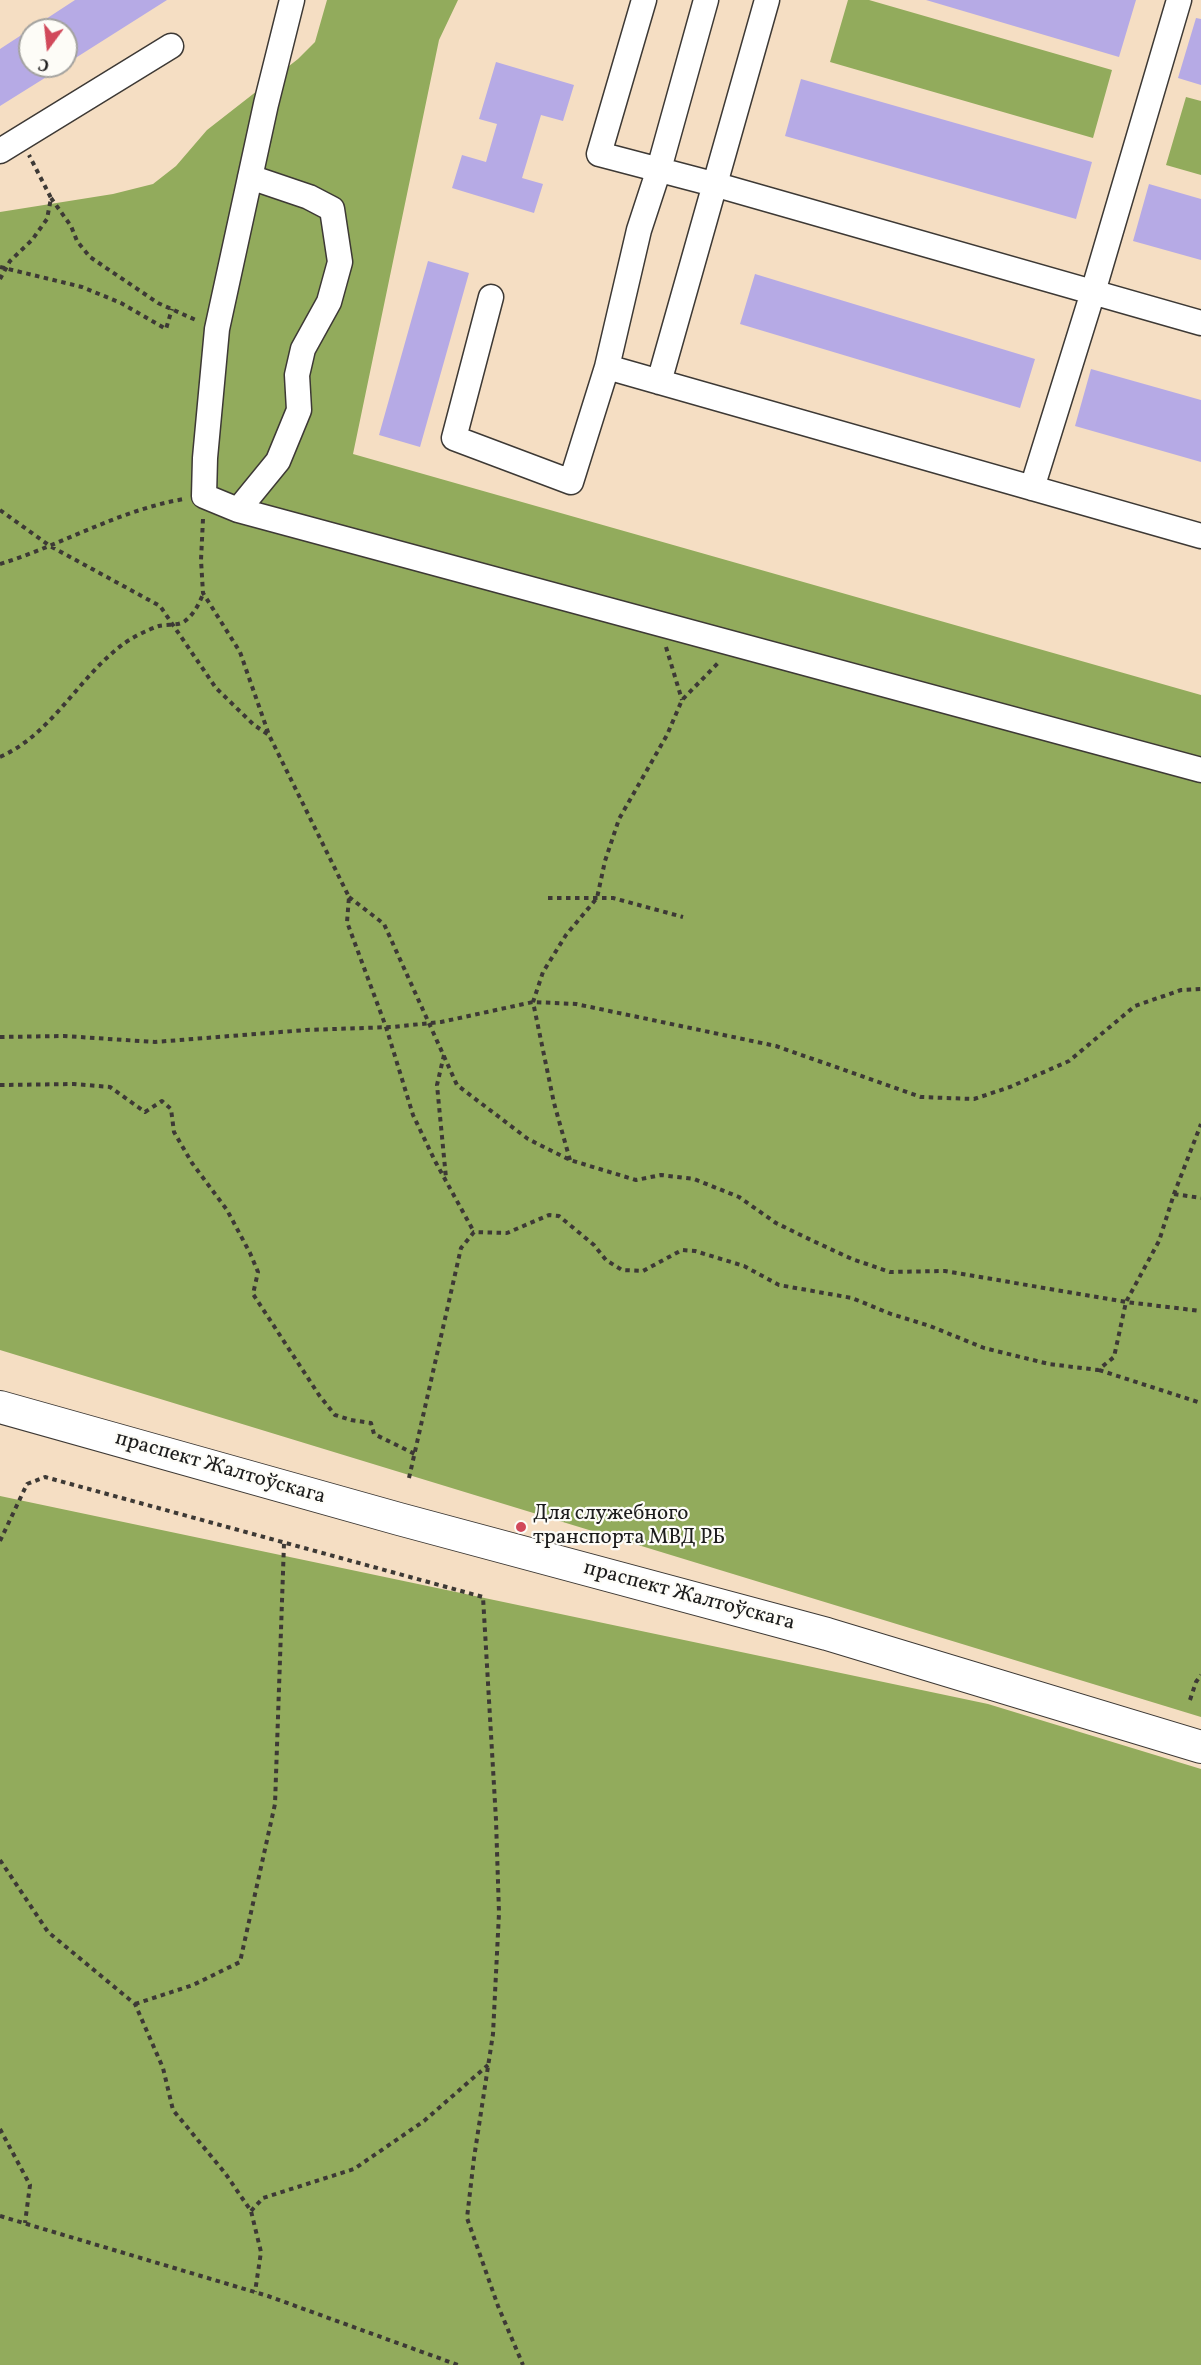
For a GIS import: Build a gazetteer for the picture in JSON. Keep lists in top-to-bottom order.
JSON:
{
  "streets": {
    "main road": ["праспект Жалтоўскага"]
  },
  "places": ["Для служебного транспорта МВД РБ"],
  "north": "bottom"
}
